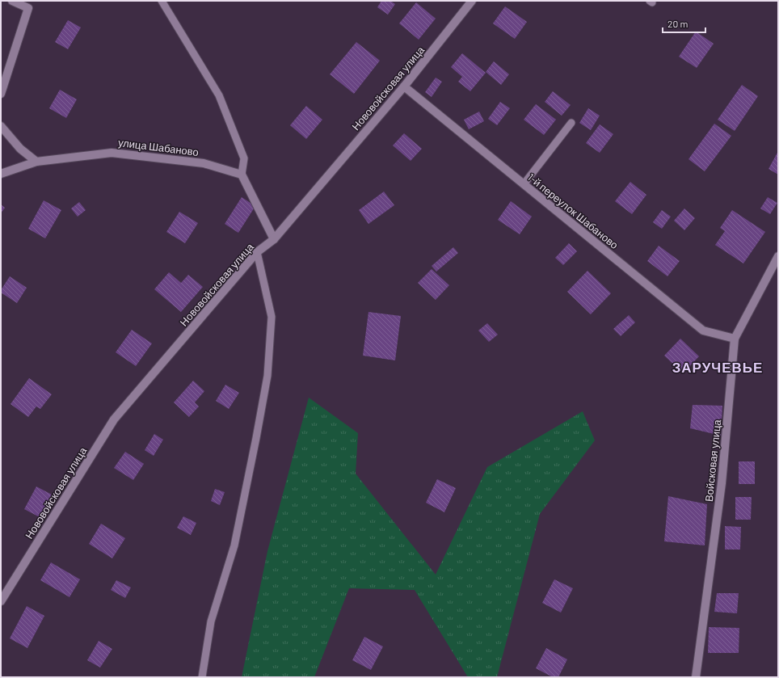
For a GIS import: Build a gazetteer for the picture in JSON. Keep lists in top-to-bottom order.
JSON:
{
  "streets": {
    "street": [
      "Нововойсковая улица",
      "улица Шабаново",
      "1-й переулок Шабаново",
      "Войсковая улица"
    ]
  },
  "crossings": [
    ["Нововойсковая улица", "1-й переулок Шабаново"],
    ["1-й переулок Шабаново", "Войсковая улица"]
  ],
  "districts": ["ЗАРУЧЕВЬЕ"],
  "scale_bar": "20 m"
}
